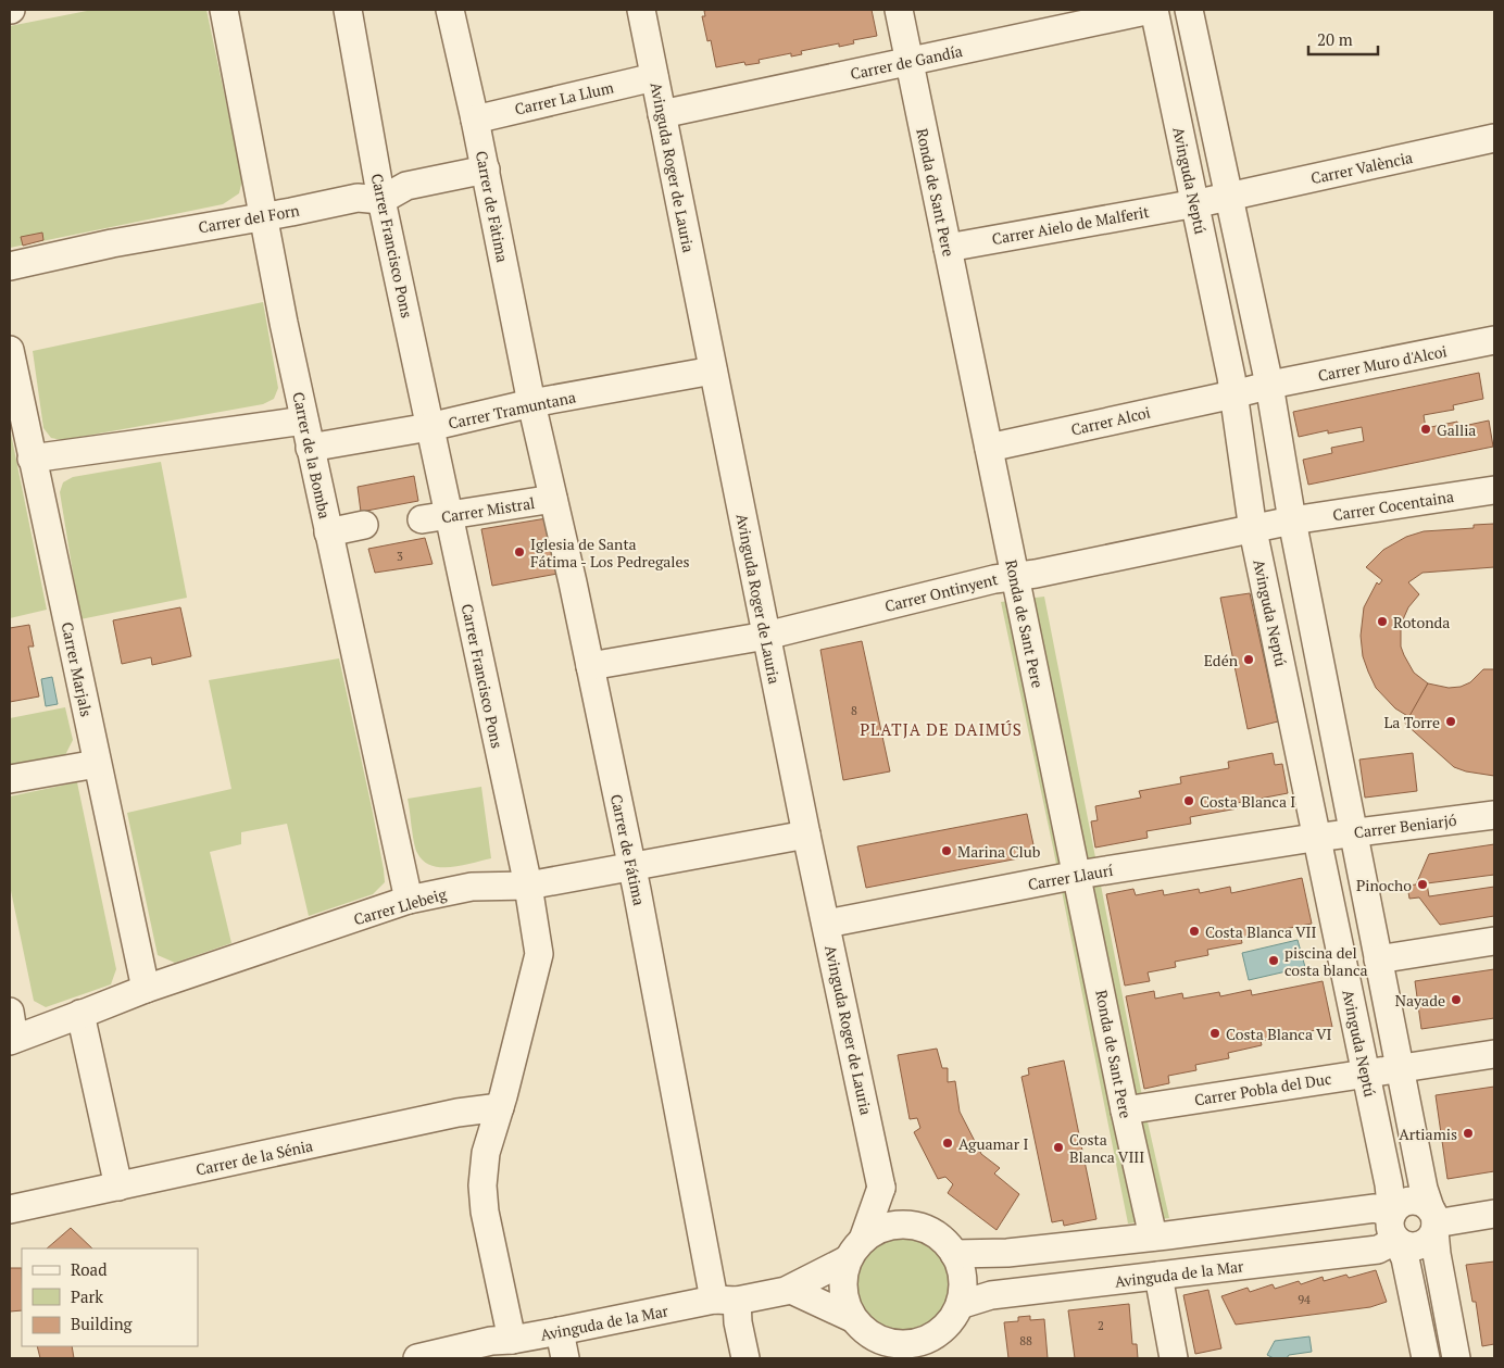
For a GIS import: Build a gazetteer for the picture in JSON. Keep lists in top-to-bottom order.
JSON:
{
  "streets": {
    "street": [
      "Carrer de Gandía",
      "Carrer La Llum",
      "Avinguda Roger de Lauria",
      "Carrer València",
      "Avinguda Neptú",
      "Ronda de Sant Pere",
      "Carrer de Fàtima",
      "Carrer del Forn",
      "Carrer Aielo de Malferit",
      "Carrer Francisco Pons",
      "Carrer Muro d'Alcoi",
      "Carrer Tramuntana",
      "Carrer Alcoi",
      "Carrer de la Bomba",
      "Carrer Cocentaina",
      "Carrer Mistral",
      "Carrer Ontinyent",
      "Carrer Marjals",
      "Carrer Beniarjó",
      "Carrer de Fátima",
      "Carrer Llaurí",
      "Carrer Llebeig",
      "Carrer Pobla del Duc",
      "Carrer de la Sénia",
      "Avinguda de la Mar"
    ]
  },
  "crossings": [
    ["Carrer de Gandía", "Avinguda Roger de Lauria"],
    ["Carrer de Gandía", "Avinguda Neptú"],
    ["Carrer de Gandía", "Ronda de Sant Pere"],
    ["Carrer La Llum", "Avinguda Roger de Lauria"],
    ["Carrer La Llum", "Carrer de Fàtima"],
    ["Avinguda Roger de Lauria", "Carrer Tramuntana"],
    ["Avinguda Roger de Lauria", "Carrer Ontinyent"],
    ["Avinguda Roger de Lauria", "Carrer Llaurí"],
    ["Avinguda Roger de Lauria", "Carrer Llebeig"],
    ["Carrer València", "Avinguda Neptú"],
    ["Carrer València", "Carrer Aielo de Malferit"],
    ["Avinguda Neptú", "Carrer Aielo de Malferit"],
    ["Avinguda Neptú", "Carrer Muro d'Alcoi"],
    ["Avinguda Neptú", "Carrer Alcoi"],
    ["Avinguda Neptú", "Carrer Ontinyent"],
    ["Avinguda Neptú", "Carrer Beniarjó"],
    ["Avinguda Neptú", "Carrer Llaurí"],
    ["Avinguda Neptú", "Carrer Pobla del Duc"],
    ["Avinguda Neptú", "Avinguda de la Mar"],
    ["Ronda de Sant Pere", "Carrer Aielo de Malferit"],
    ["Ronda de Sant Pere", "Carrer Alcoi"],
    ["Ronda de Sant Pere", "Carrer Ontinyent"],
    ["Ronda de Sant Pere", "Carrer Llaurí"],
    ["Ronda de Sant Pere", "Carrer Pobla del Duc"],
    ["Carrer de Fàtima", "Carrer Tramuntana"],
    ["Carrer de Fàtima", "Carrer de Fátima"],
    ["Carrer del Forn", "Carrer Francisco Pons"],
    ["Carrer del Forn", "Carrer de la Bomba"],
    ["Carrer Francisco Pons", "Carrer Tramuntana"],
    ["Carrer Francisco Pons", "Carrer Mistral"],
    ["Carrer Francisco Pons", "Carrer Llebeig"],
    ["Carrer Francisco Pons", "Carrer de la Sénia"],
    ["Carrer Francisco Pons", "Avinguda de la Mar"],
    ["Carrer Muro d'Alcoi", "Carrer Alcoi"],
    ["Carrer Tramuntana", "Carrer de la Bomba"],
    ["Carrer Tramuntana", "Carrer de Fátima"],
    ["Carrer de la Bomba", "Carrer Llebeig"],
    ["Carrer Cocentaina", "Carrer Ontinyent"],
    ["Carrer Mistral", "Carrer de Fátima"],
    ["Carrer Ontinyent", "Carrer de Fátima"],
    ["Carrer Marjals", "Carrer Llebeig"],
    ["Carrer Beniarjó", "Carrer Llaurí"],
    ["Carrer de Fátima", "Carrer Llebeig"],
    ["Carrer de Fátima", "Avinguda de la Mar"]
  ],
  "districts": ["PLATJA DE DAIMÚS"],
  "places": [
    "Gallia",
    "Iglesia de Santa Fátima - Los Pedregales",
    "Rotonda",
    "Edén",
    "La Torre",
    "Costa Blanca I",
    "Marina Club",
    "Pinocho",
    "Costa Blanca VII",
    "piscina del costa blanca",
    "Nayade",
    "Costa Blanca VI",
    "Artiamis",
    "Aguamar I",
    "Costa Blanca VIII"
  ],
  "house_numbers": [
    "3",
    "8",
    "94",
    "2",
    "88"
  ],
  "legend": ["Road", "Park", "Building"],
  "scale_bar": "20 m"
}
